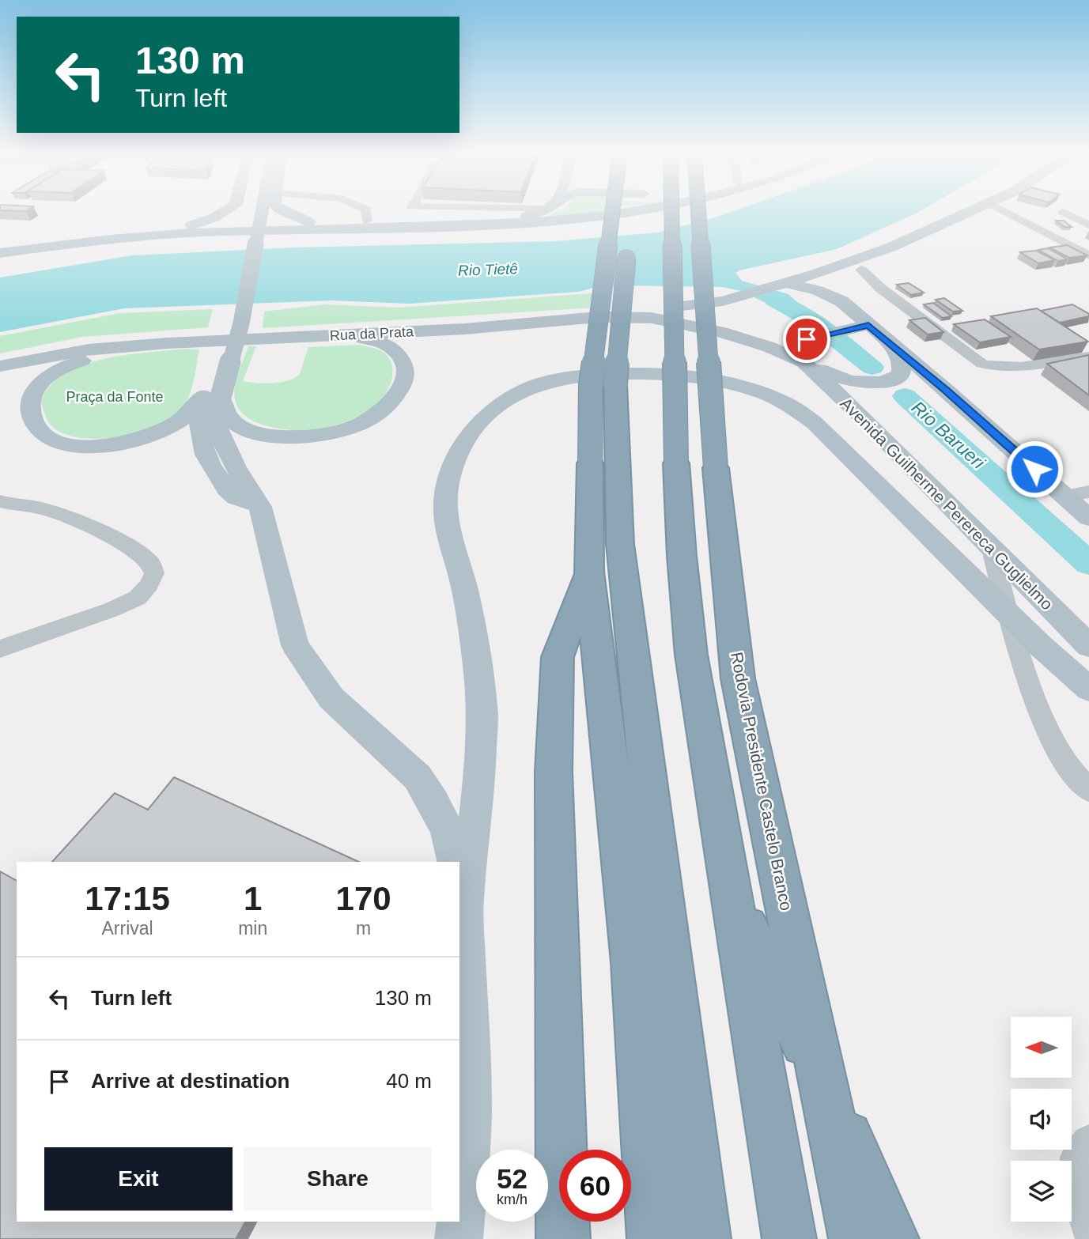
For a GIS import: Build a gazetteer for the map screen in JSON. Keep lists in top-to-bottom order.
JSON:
{
  "streets": {
    "highway": ["Rodovia Presidente Castelo Branco"],
    "main road": ["Rua da Prata", "Avenida Guilherme Perereca Guglielmo"]
  },
  "crossings": [
    ["Rua da Prata", "Avenida Guilherme Perereca Guglielmo"]
  ],
  "water": ["Rio Tietê", "Rio Barueri"],
  "parks": ["Praça da Fonte"],
  "north": "left",
  "page": {
    "turn": ["130 m", "Turn left"],
    "eta": [
      "17:15",
      "Arrival",
      "1",
      "min",
      "170",
      "m"
    ],
    "list": [
      {
        "name": "Turn left",
        "value": "130 m"
      },
      {
        "name": "Arrive at destination",
        "value": "40 m"
      }
    ],
    "buttons": ["Exit", "Share"],
    "speed": "52 km/h",
    "limit": "60"
  }
}
